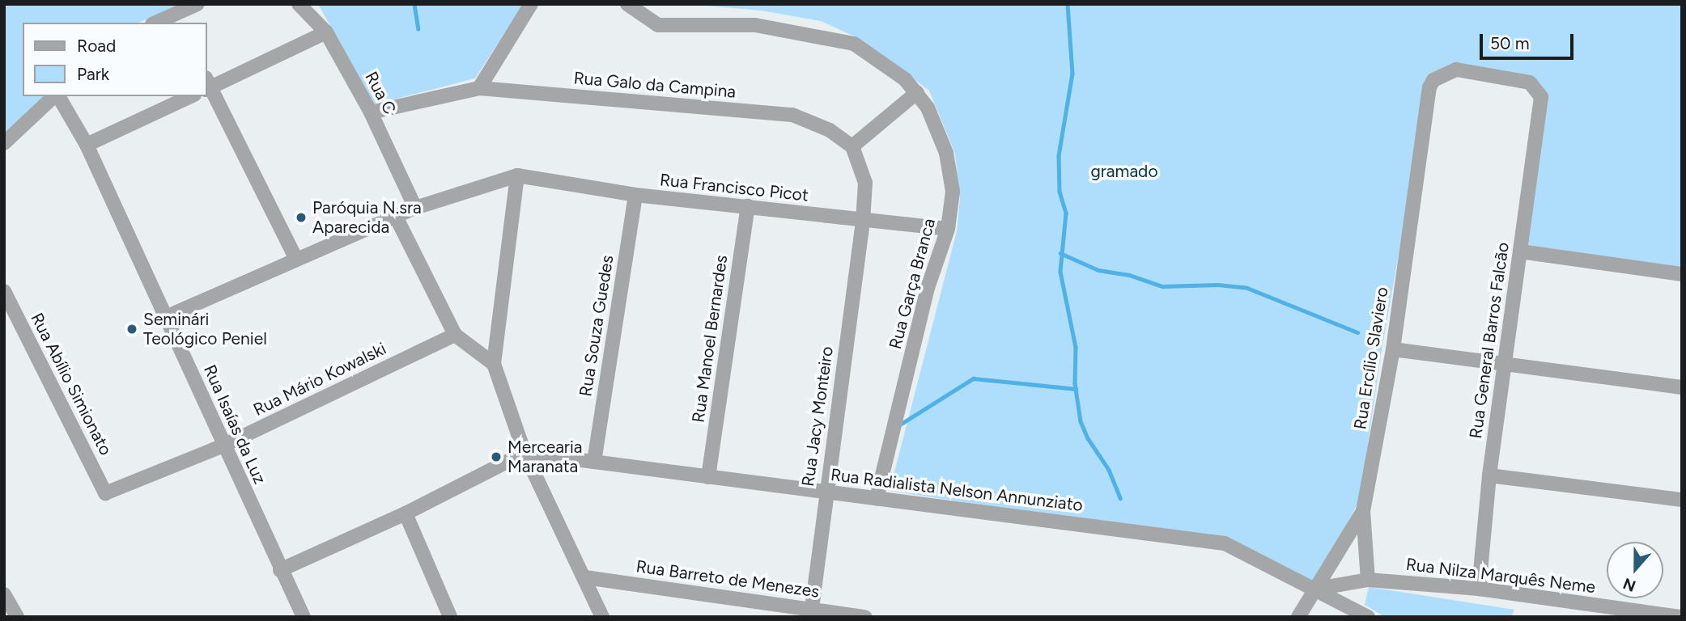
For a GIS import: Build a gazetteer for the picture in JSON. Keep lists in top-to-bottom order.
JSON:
{
  "streets": {
    "street": [
      "Rua Galo da Campina",
      "Rua C",
      "Rua Francisco Picot",
      "Rua Garça Branca",
      "Rua Souza Guedes",
      "Rua Manoel Bernardes",
      "Rua General Barros Falcão",
      "Rua Ercílio Slaviero",
      "Rua Mário Kowalski",
      "Rua Abílio Simionato",
      "Rua Jacy Monteiro",
      "Rua Isaías da Luz",
      "Rua Radialista Nelson Annunziato",
      "Rua Nilza Marquês Neme",
      "Rua Barreto de Menezes"
    ]
  },
  "crossings": [
    ["Rua Galo da Campina", "Rua C"],
    ["Rua Francisco Picot", "Rua Garça Branca"],
    ["Rua Francisco Picot", "Rua Souza Guedes"],
    ["Rua Francisco Picot", "Rua Manoel Bernardes"],
    ["Rua Francisco Picot", "Rua Jacy Monteiro"],
    ["Rua Garça Branca", "Rua Radialista Nelson Annunziato"],
    ["Rua Souza Guedes", "Rua Radialista Nelson Annunziato"],
    ["Rua Manoel Bernardes", "Rua Radialista Nelson Annunziato"],
    ["Rua General Barros Falcão", "Rua Ercílio Slaviero"],
    ["Rua General Barros Falcão", "Rua Nilza Marquês Neme"],
    ["Rua Ercílio Slaviero", "Rua Radialista Nelson Annunziato"],
    ["Rua Ercílio Slaviero", "Rua Nilza Marquês Neme"],
    ["Rua Mário Kowalski", "Rua Abílio Simionato"],
    ["Rua Mário Kowalski", "Rua Isaías da Luz"],
    ["Rua Jacy Monteiro", "Rua Radialista Nelson Annunziato"],
    ["Rua Jacy Monteiro", "Rua Barreto de Menezes"],
    ["Rua Radialista Nelson Annunziato", "Rua Nilza Marquês Neme"]
  ],
  "parks": ["gramado"],
  "places": ["Paróquia N.sra Aparecida", "Seminári Teológico Peniel", "Mercearia Maranata"],
  "legend": ["Road", "Park"],
  "scale_bar": "50 m",
  "north": "bottom"
}
